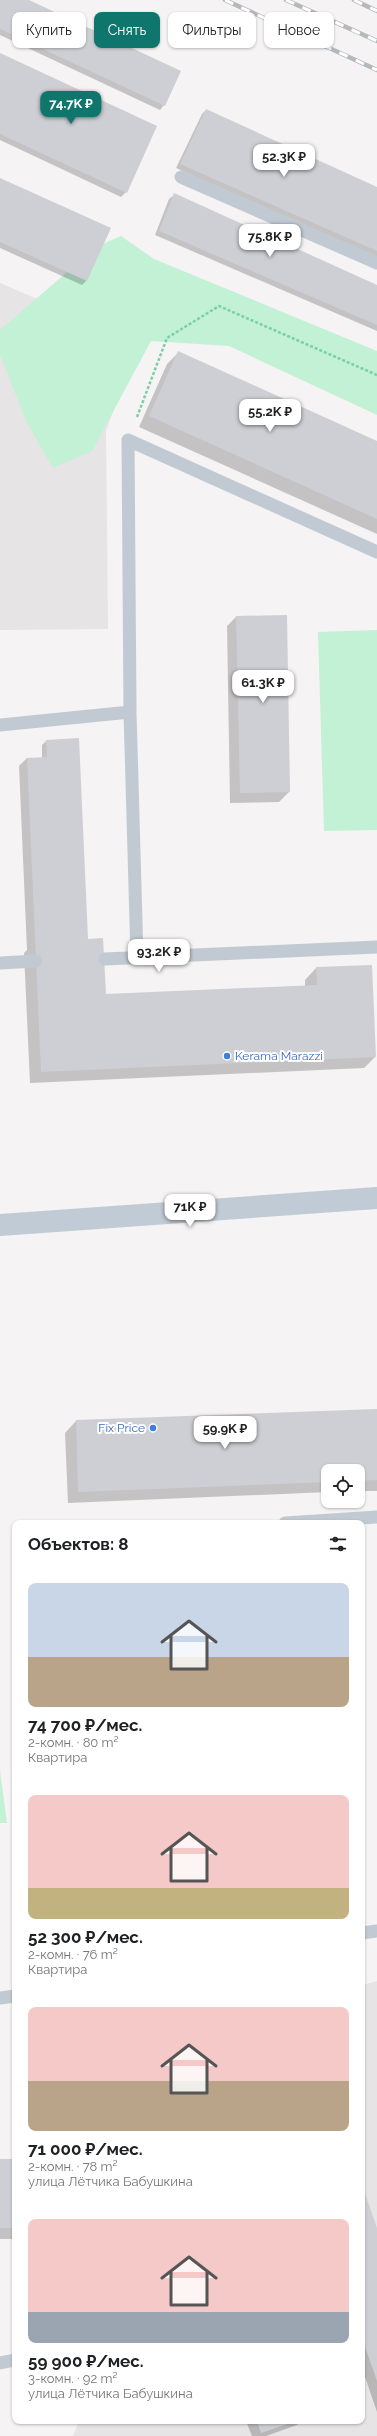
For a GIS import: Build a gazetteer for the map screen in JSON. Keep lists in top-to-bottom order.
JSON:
{
  "places": ["Kerama Marazzi", "Fix Price"],
  "page": {
    "chip": [
      "Купить",
      "Снять",
      "Фильтры",
      "Новое"
    ],
    "price": [
      "74.7K ₽",
      "52.3K ₽",
      "75.8K ₽",
      "55.2K ₽",
      "61.3K ₽",
      "93.2K ₽",
      "71K ₽",
      "59.9K ₽"
    ],
    "heading": "Объектов: 8",
    "list": [
      {
        "name": "74 700 ₽/мес.",
        "note": "2-комн. · 80 m² · Квартира"
      },
      {
        "name": "52 300 ₽/мес.",
        "note": "2-комн. · 76 m² · Квартира"
      },
      {
        "name": "71 000 ₽/мес.",
        "note": "2-комн. · 78 m² · улица Лётчика Бабушкина"
      },
      {
        "name": "59 900 ₽/мес.",
        "note": "3-комн. · 92 m² · улица Лётчика Бабушкина"
      }
    ]
  }
}
